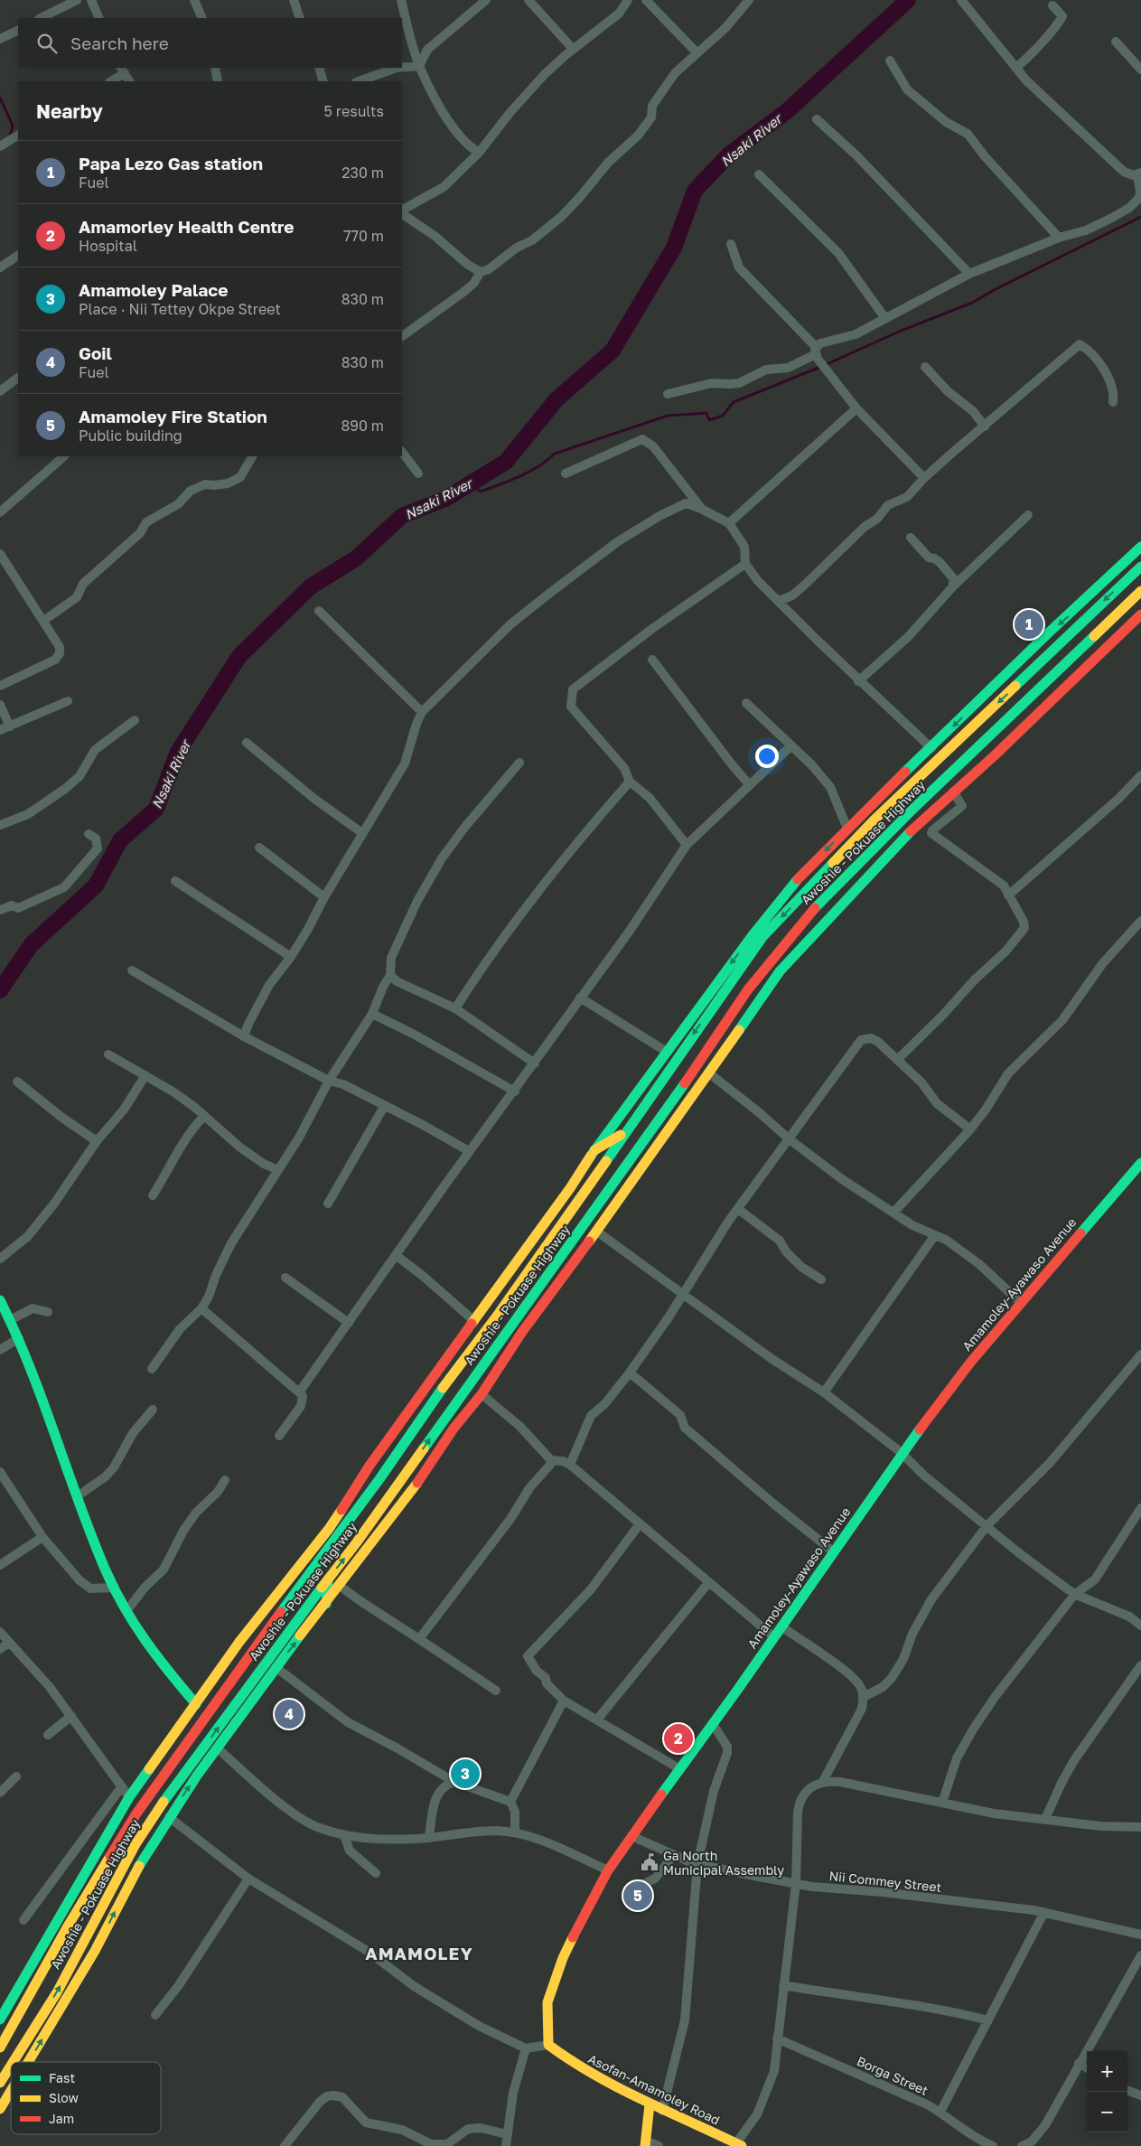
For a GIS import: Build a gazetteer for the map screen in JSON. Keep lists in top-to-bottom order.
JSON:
{
  "streets": {
    "street": [
      "Awoshie - Pokuase Highway",
      "Amamoley-Ayawaso Avenue",
      "Nii Commey Street",
      "Borga Street",
      "Asofan-Amamoley Road"
    ]
  },
  "crossings": [
    ["Amamoley-Ayawaso Avenue", "Nii Commey Street"],
    ["Amamoley-Ayawaso Avenue", "Asofan-Amamoley Road"]
  ],
  "districts": ["AMAMOLEY"],
  "water": ["Nsaki River"],
  "places": {
    "public building": ["Ga North Municipal Assembly"]
  },
  "legend": ["Fast", "Slow", "Jam"],
  "page": {
    "search": "Search here",
    "heading": ["Nearby", "5 results"],
    "list": [
      {
        "mark": "1",
        "name": "Papa Lezo Gas station",
        "note": "Fuel",
        "value": "230 m"
      },
      {
        "mark": "2",
        "name": "Amamorley Health Centre",
        "note": "Hospital",
        "value": "770 m"
      },
      {
        "mark": "3",
        "name": "Amamoley Palace",
        "note": "Place · Nii Tettey Okpe Street",
        "value": "830 m"
      },
      {
        "mark": "4",
        "name": "Goil",
        "note": "Fuel",
        "value": "830 m"
      },
      {
        "mark": "5",
        "name": "Amamoley Fire Station",
        "note": "Public building",
        "value": "890 m"
      }
    ],
    "pins": [
      "1",
      "4",
      "2",
      "3",
      "5"
    ],
    "map_buttons": ["+", "−"]
  }
}
